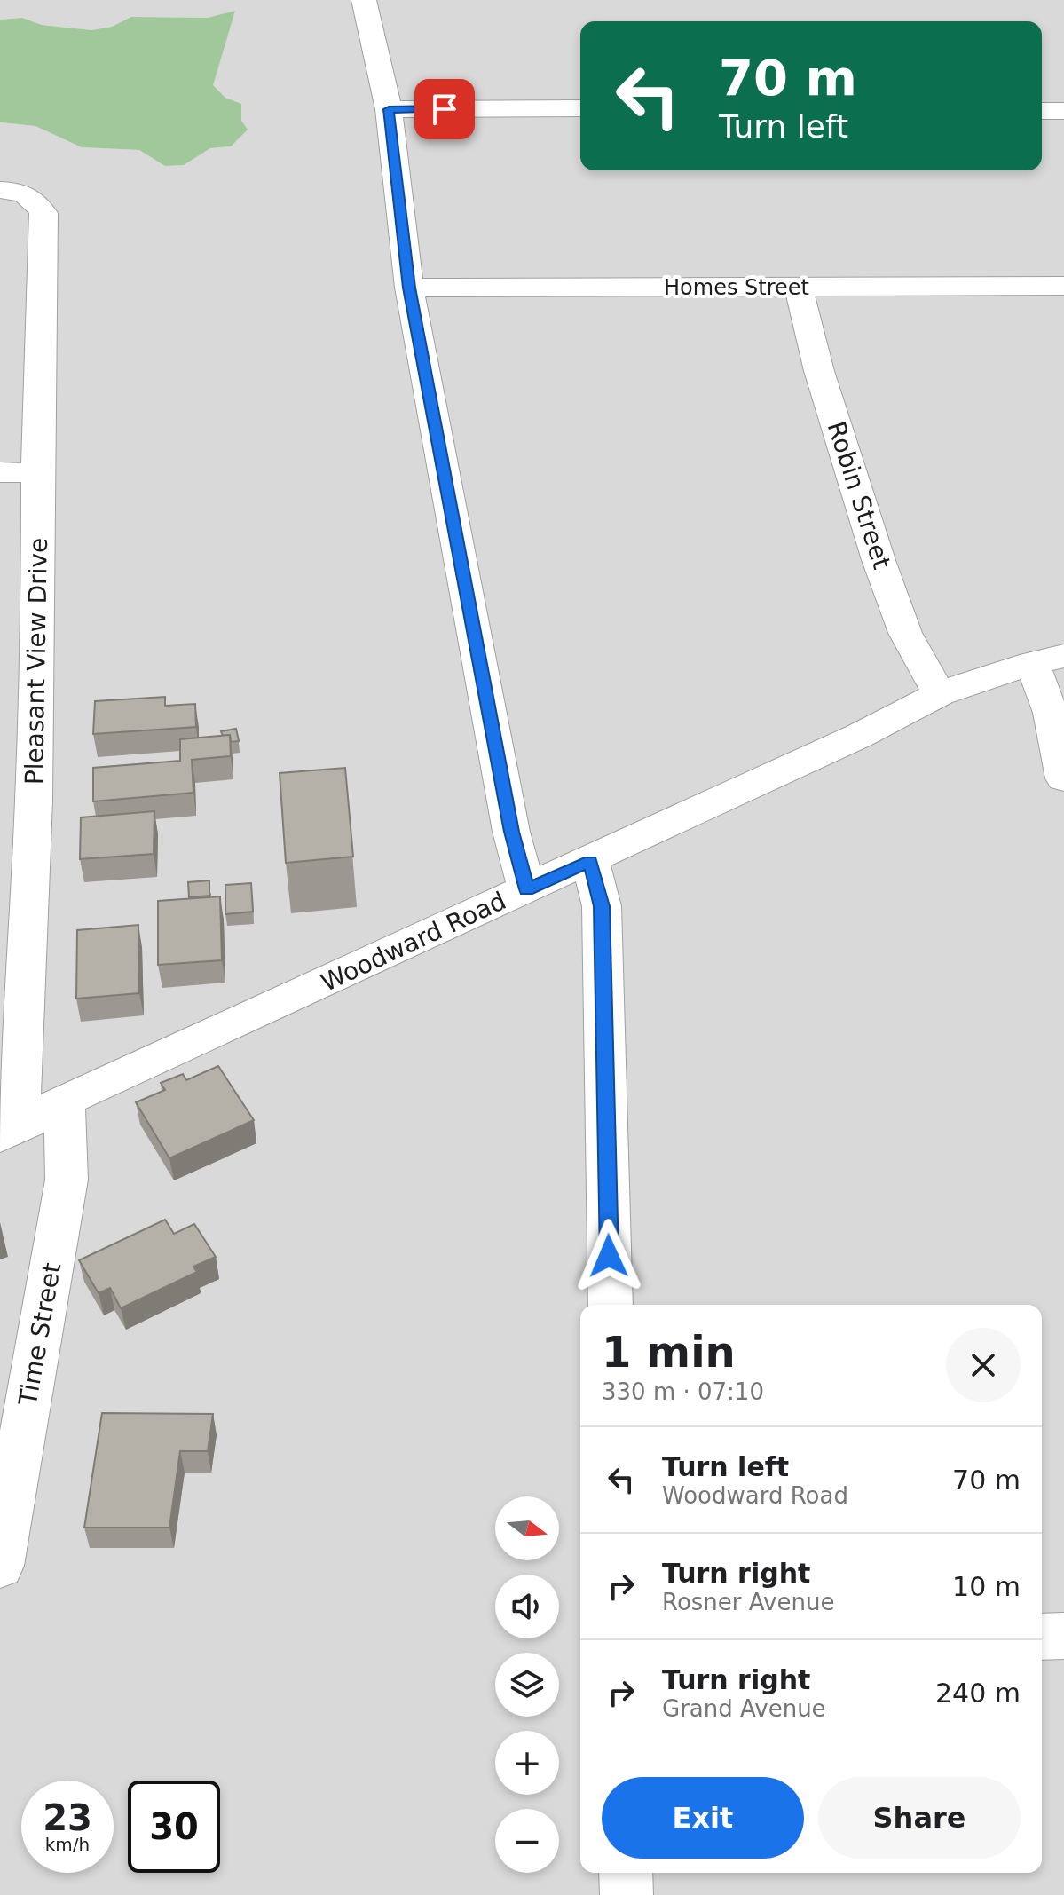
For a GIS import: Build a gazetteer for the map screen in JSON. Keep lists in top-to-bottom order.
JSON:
{
  "streets": {
    "street": [
      "Homes Street",
      "Robin Street",
      "Pleasant View Drive",
      "Woodward Road",
      "Time Street"
    ]
  },
  "crossings": [
    ["Homes Street", "Robin Street"],
    ["Robin Street", "Woodward Road"],
    ["Pleasant View Drive", "Woodward Road"],
    ["Woodward Road", "Time Street"]
  ],
  "north": "right",
  "page": {
    "turn": ["70 m", "Turn left"],
    "heading": ["1 min", "330 m · 07:10"],
    "list": [
      {
        "name": "Turn left",
        "note": "Woodward Road",
        "value": "70 m"
      },
      {
        "name": "Turn right",
        "note": "Rosner Avenue",
        "value": "10 m"
      },
      {
        "name": "Turn right",
        "note": "Grand Avenue",
        "value": "240 m"
      }
    ],
    "map_buttons": ["+", "−"],
    "buttons": ["Exit", "Share"],
    "speed": "23 km/h",
    "limit": "30"
  }
}
